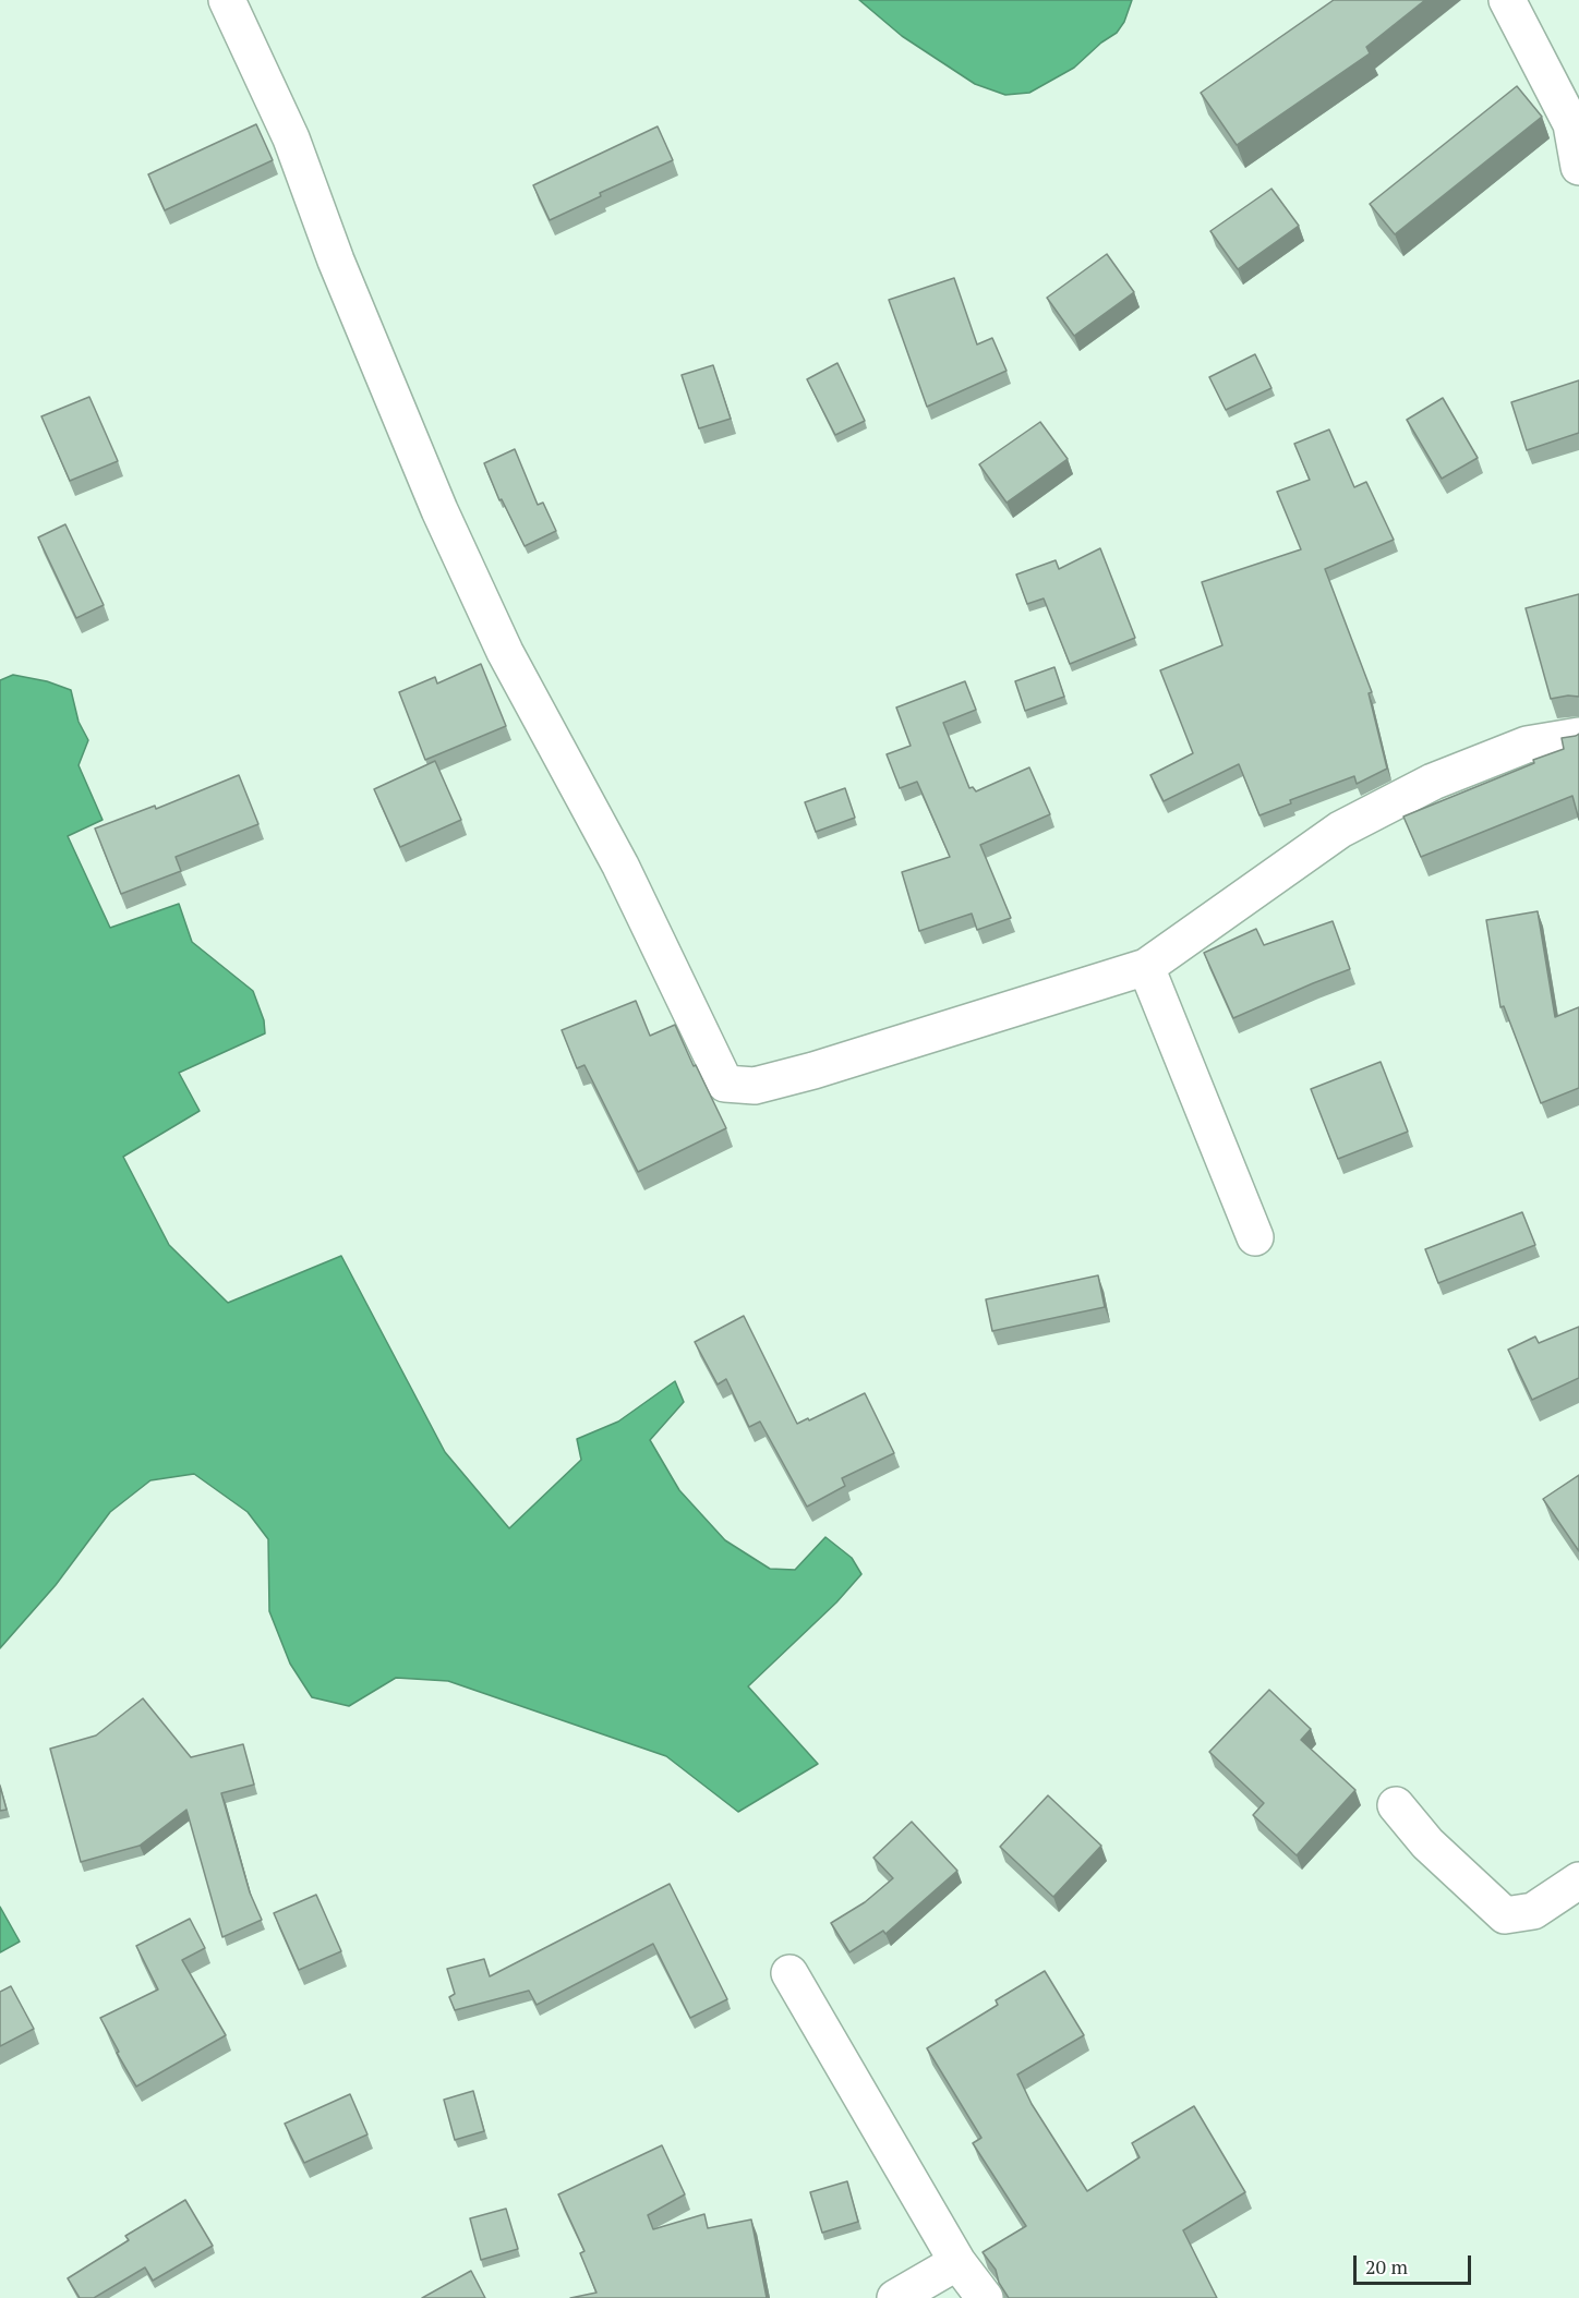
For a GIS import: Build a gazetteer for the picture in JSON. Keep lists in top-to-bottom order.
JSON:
{
  "scale_bar": "20 m"
}
